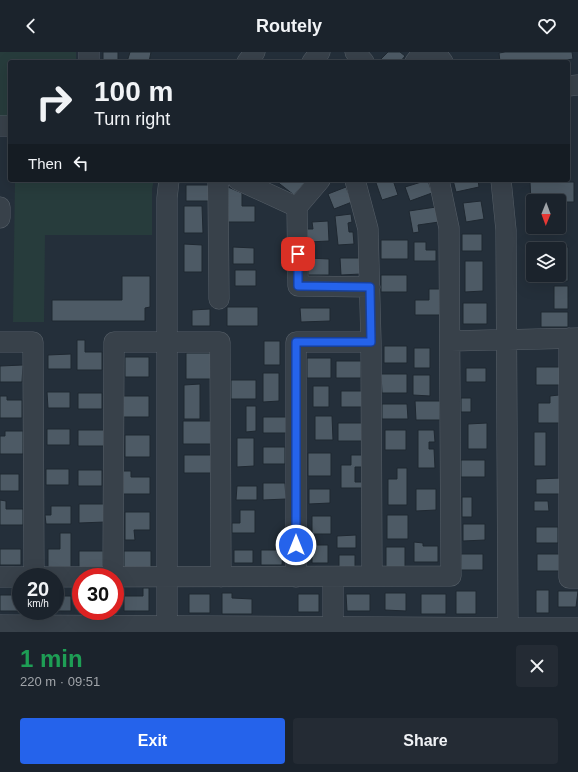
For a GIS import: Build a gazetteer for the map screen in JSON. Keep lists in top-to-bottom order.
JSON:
{
  "north": "bottom",
  "page": {
    "header": "Routely",
    "turn": ["100 m", "Turn right"],
    "then": "Then",
    "speed": "20 km/h",
    "limit": "30",
    "heading": ["1 min", "220 m · 09:51"],
    "buttons": ["Exit", "Share"]
  }
}
